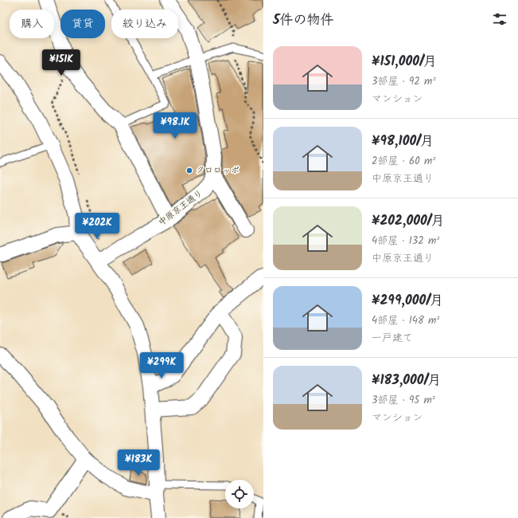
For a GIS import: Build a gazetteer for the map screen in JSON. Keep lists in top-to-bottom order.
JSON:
{
  "streets": {
    "street": ["中原京王通り"]
  },
  "places": ["クロロッポ"],
  "page": {
    "heading": "5件の物件",
    "chip": ["購入", "賃貸", "絞り込み"],
    "list": [
      {
        "name": "¥151,000/月",
        "note": "3部屋 · 92 m² · マンション"
      },
      {
        "name": "¥98,100/月",
        "note": "2部屋 · 60 m² · 中原京王通り"
      },
      {
        "name": "¥202,000/月",
        "note": "4部屋 · 132 m² · 中原京王通り"
      },
      {
        "name": "¥299,000/月",
        "note": "4部屋 · 148 m² · 一戸建て"
      },
      {
        "name": "¥183,000/月",
        "note": "3部屋 · 95 m² · マンション"
      }
    ],
    "price": [
      "¥151K",
      "¥98.1K",
      "¥202K",
      "¥299K",
      "¥183K"
    ]
  }
}
